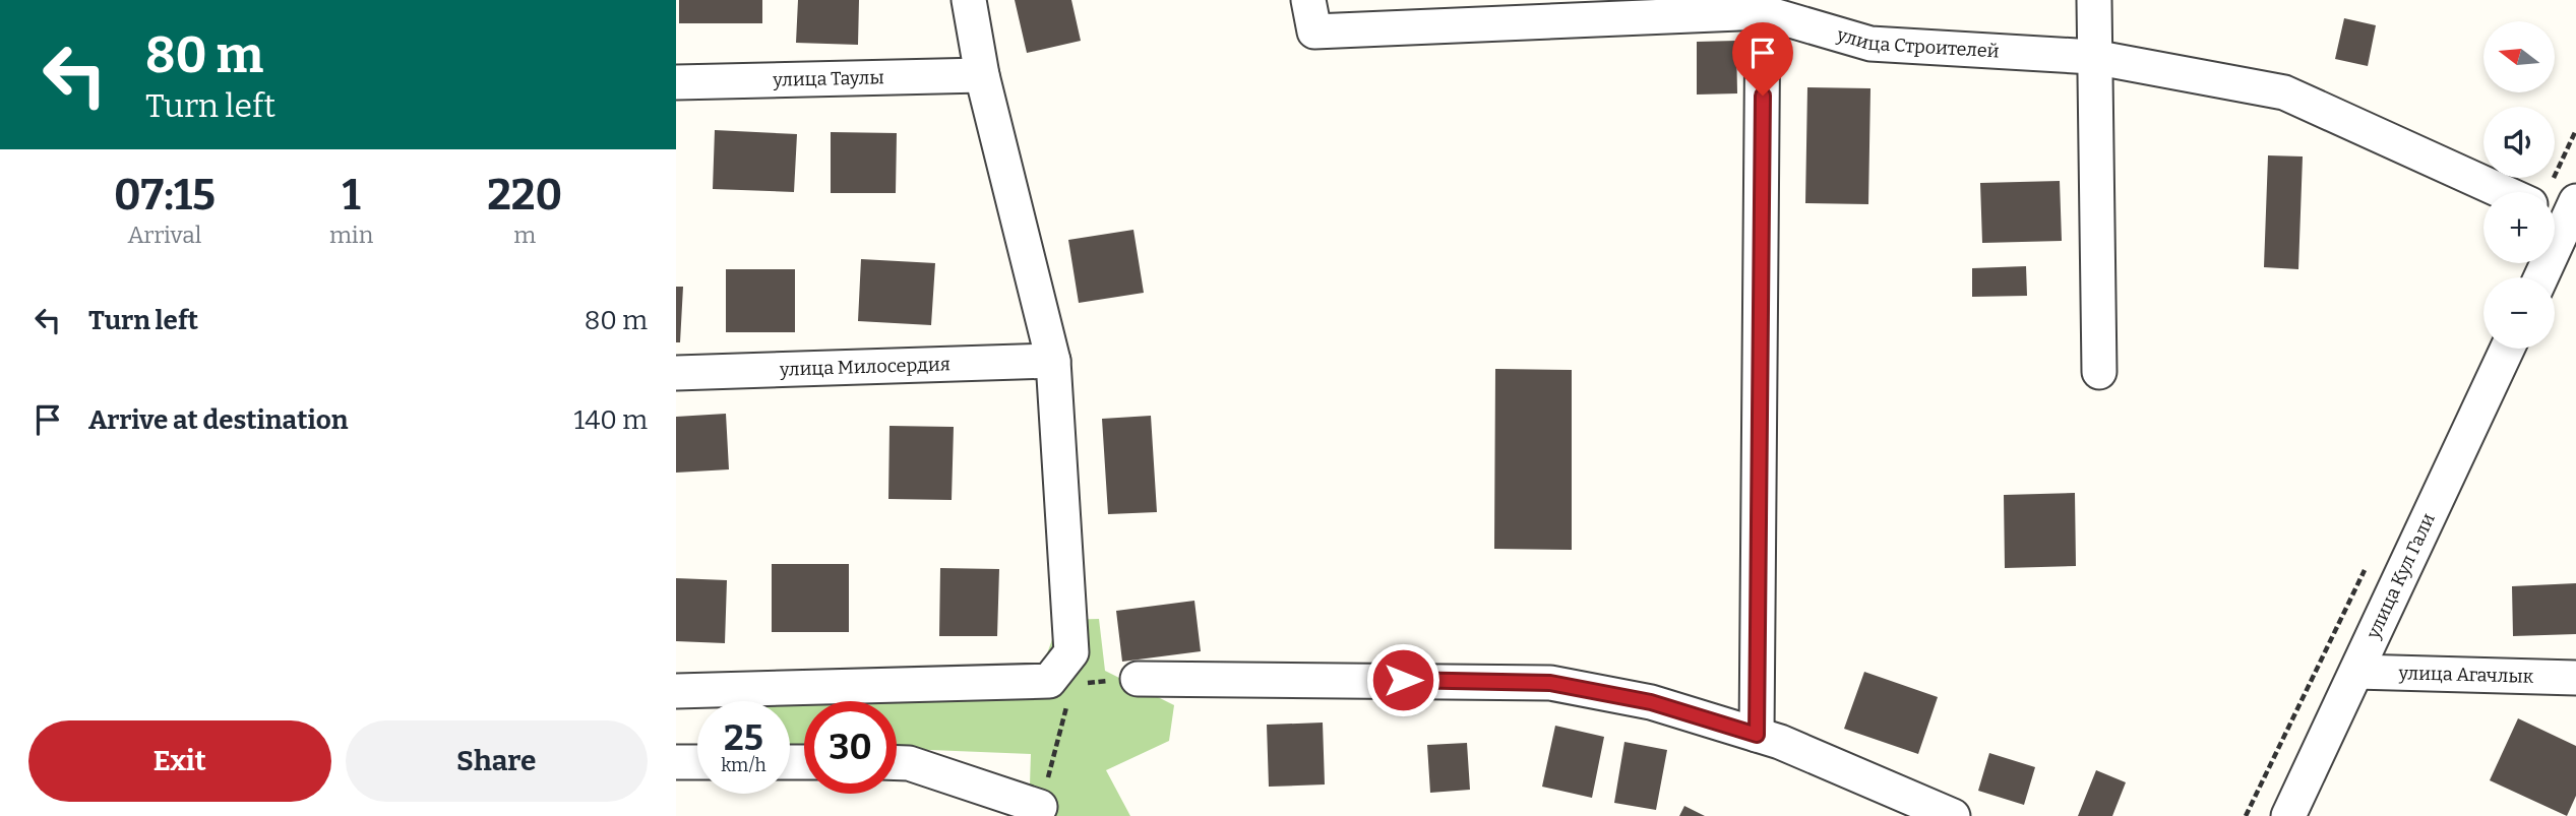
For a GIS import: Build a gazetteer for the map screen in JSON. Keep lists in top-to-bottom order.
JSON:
{
  "streets": {
    "street": [
      "улица Строителей",
      "улица Таулы",
      "улица Милосердия",
      "улица Кул Гали",
      "улица Агачлык"
    ]
  },
  "crossings": [
    ["улица Кул Гали", "улица Агачлык"]
  ],
  "north": "left",
  "page": {
    "turn": ["80 m", "Turn left"],
    "map_buttons": ["+", "−"],
    "eta": [
      "07:15",
      "Arrival",
      "1",
      "min",
      "220",
      "m"
    ],
    "list": [
      {
        "name": "Turn left",
        "value": "80 m"
      },
      {
        "name": "Arrive at destination",
        "value": "140 m"
      }
    ],
    "speed": "25 km/h",
    "limit": "30",
    "buttons": ["Exit", "Share"]
  }
}
